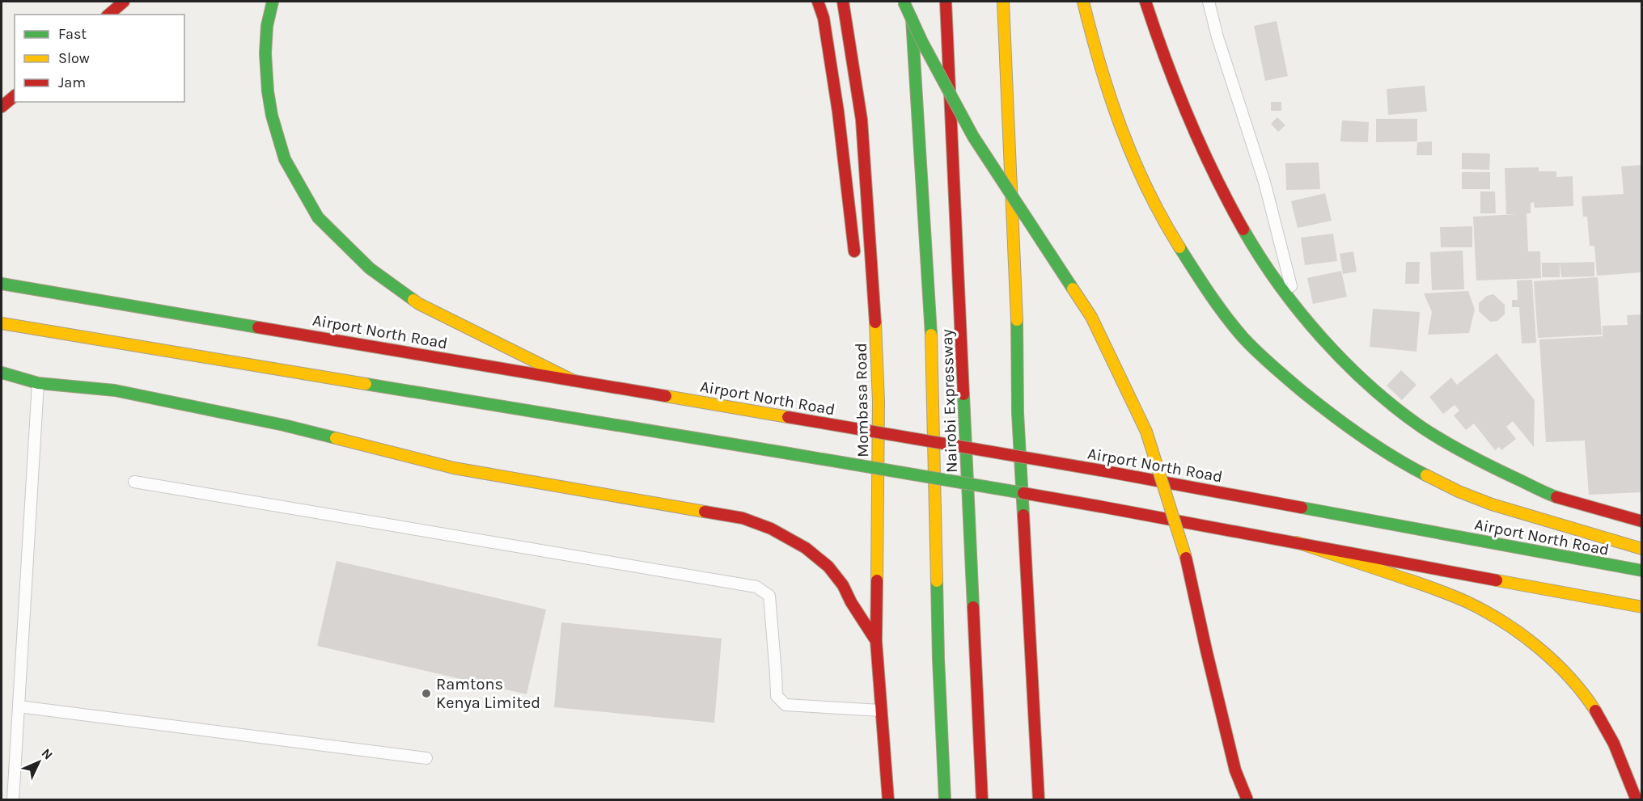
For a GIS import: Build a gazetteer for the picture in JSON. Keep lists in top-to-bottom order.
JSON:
{
  "streets": {
    "main road": ["Airport North Road", "Mombasa Road", "Nairobi Expressway"]
  },
  "places": ["Ramtons Kenya Limited"],
  "legend": ["Fast", "Slow", "Jam"],
  "north": "top right"
}
